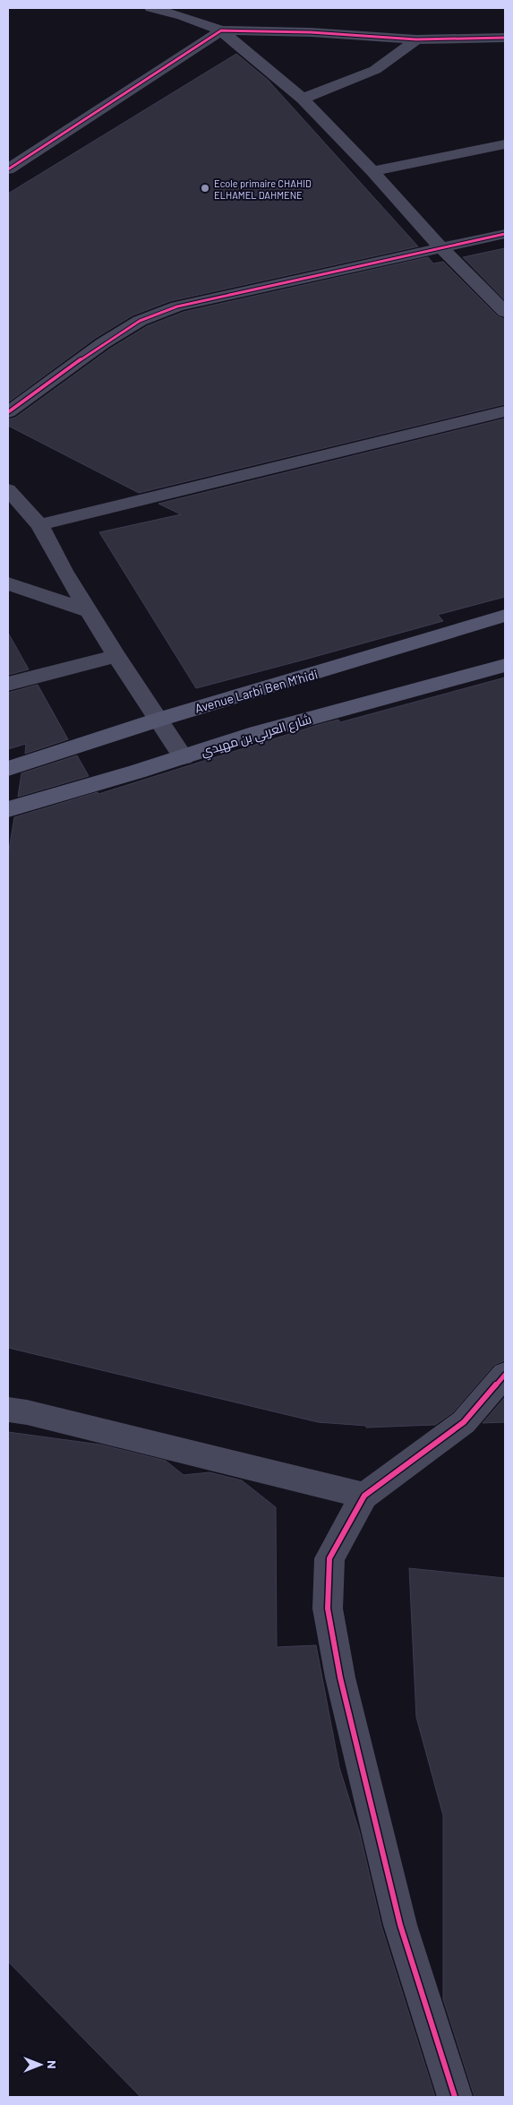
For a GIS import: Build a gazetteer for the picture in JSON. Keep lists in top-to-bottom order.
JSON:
{
  "streets": {
    "main road": ["Avenue Larbi Ben M'hidi", "شارع العربي بن مهيدي"]
  },
  "places": ["Ecole primaire CHAHID ELHAMEL DAHMENE"],
  "north": "right"
}
